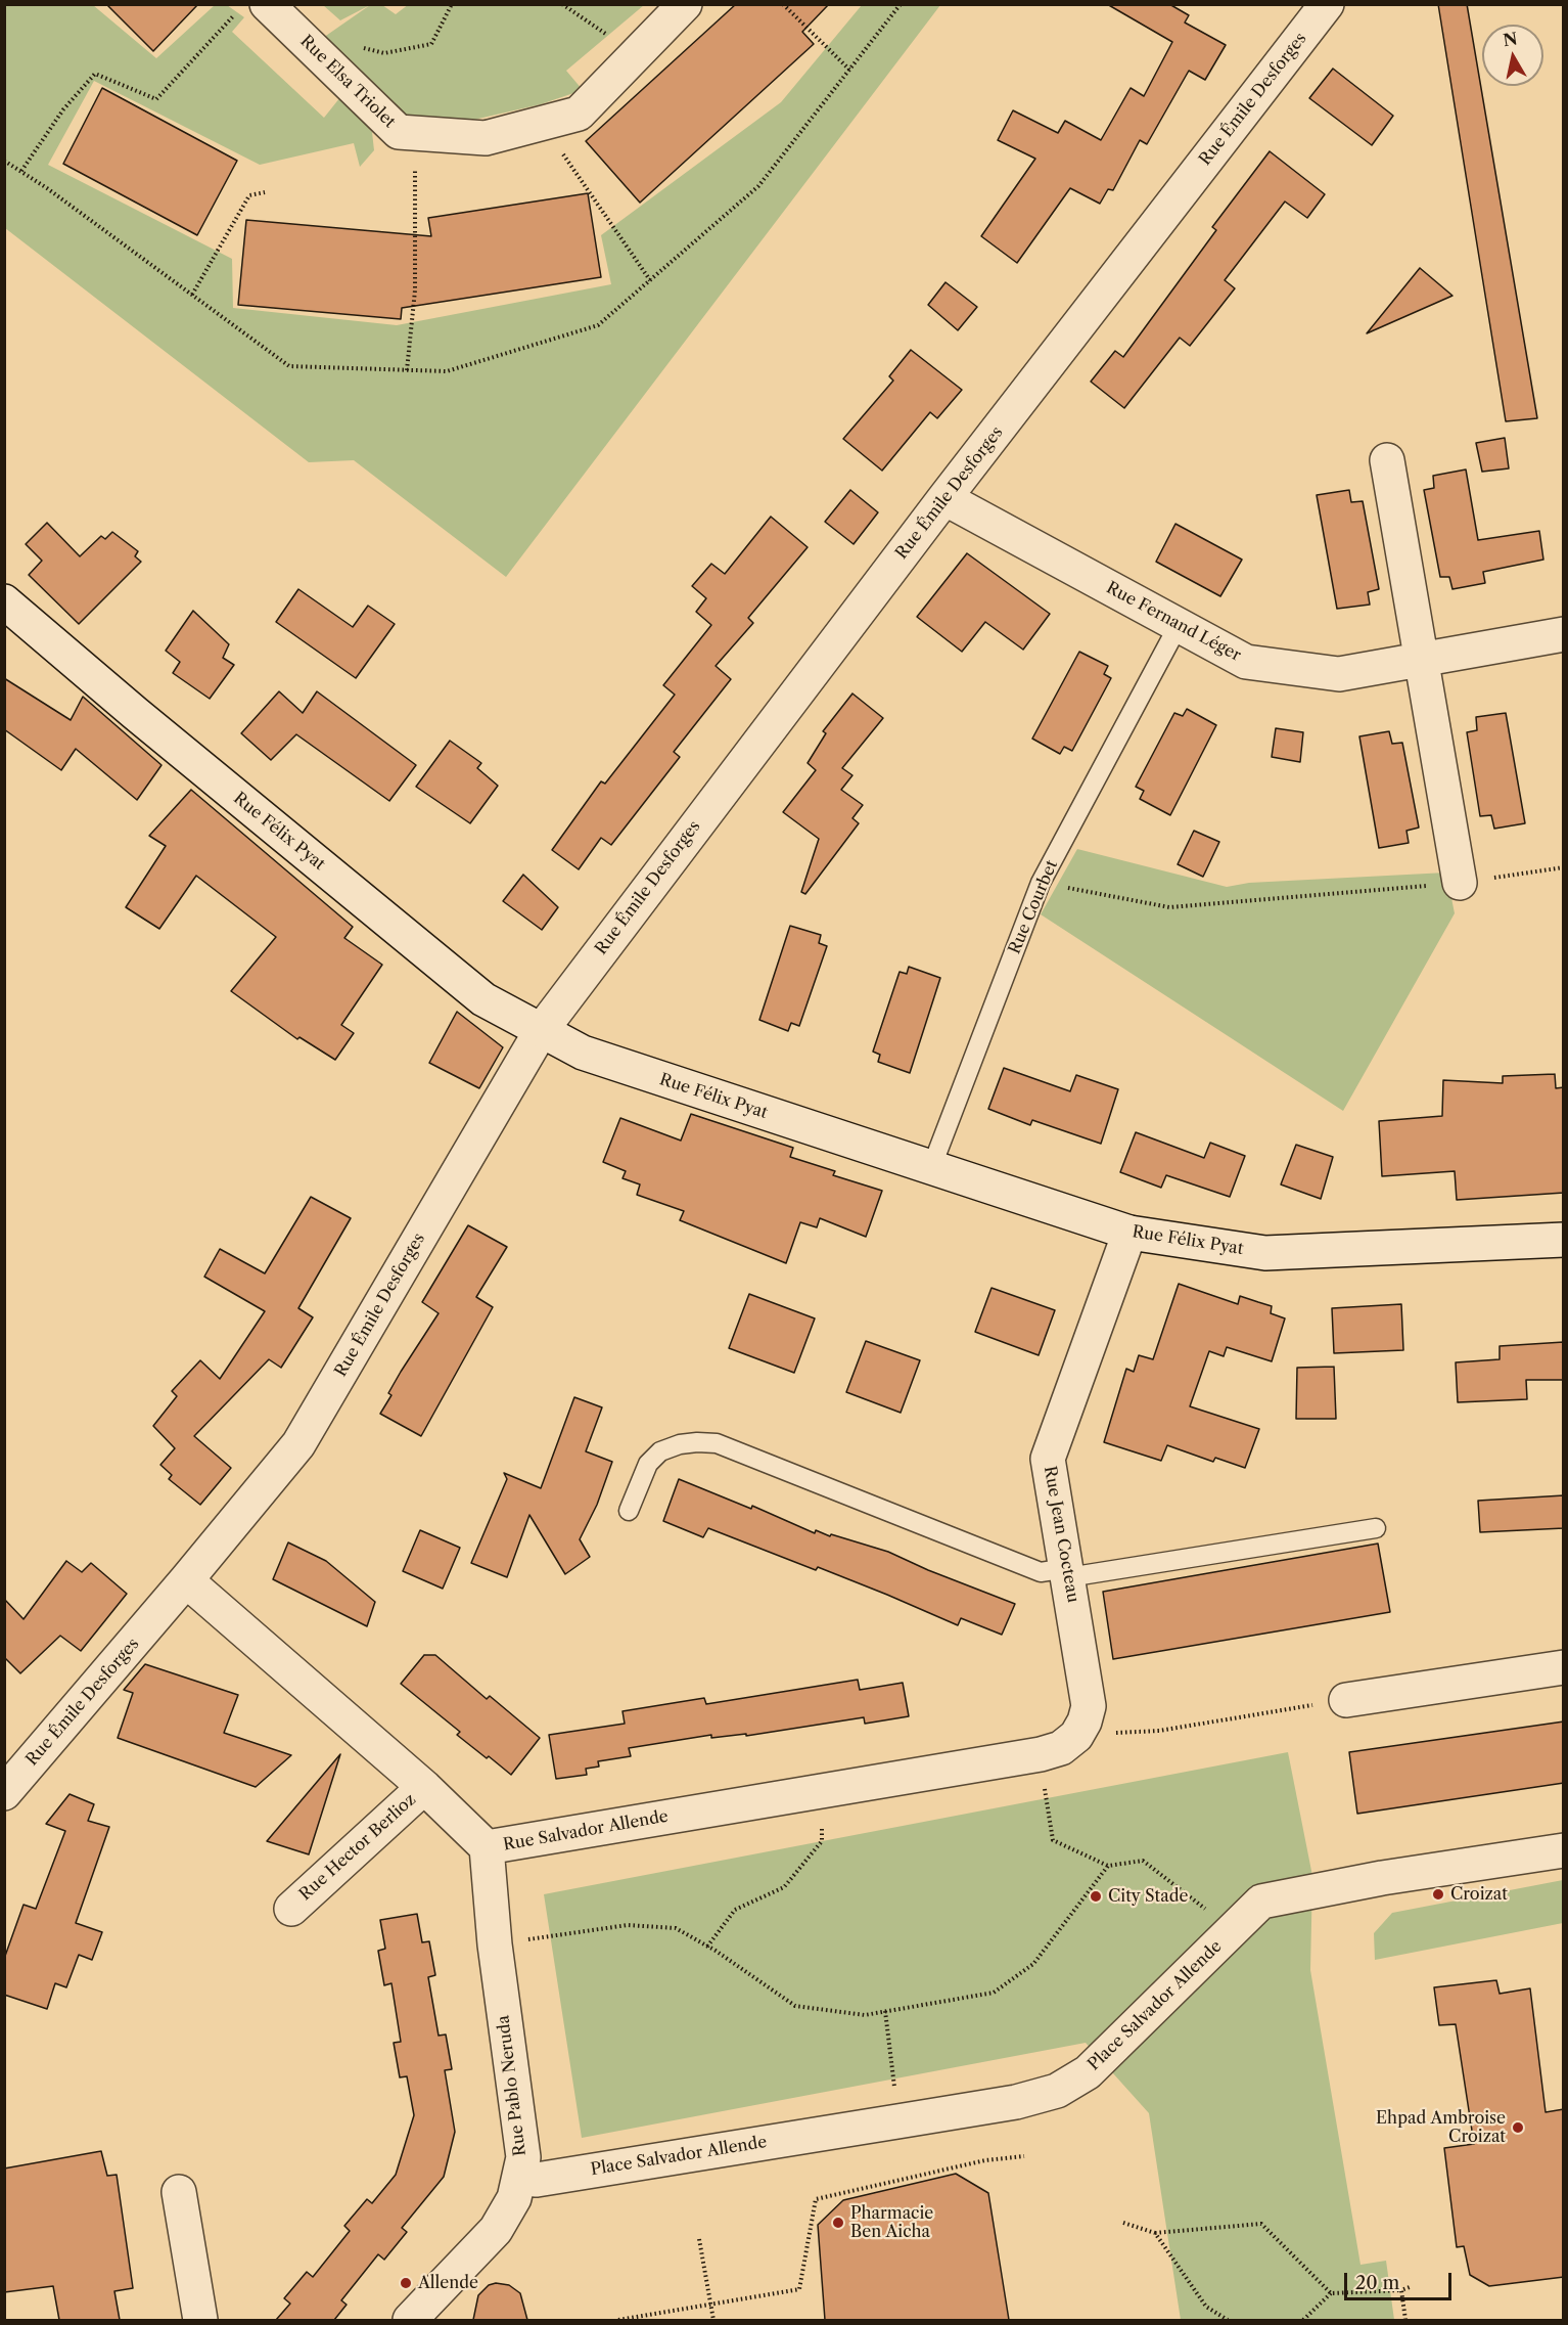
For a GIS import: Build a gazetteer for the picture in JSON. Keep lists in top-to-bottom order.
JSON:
{
  "streets": {
    "street": [
      "Rue Elsa Triolet",
      "Rue Émile Desforges",
      "Rue Fernand Léger",
      "Rue Félix Pyat",
      "Rue Jean Cocteau",
      "Rue Salvador Allende",
      "Rue Hector Berlioz",
      "Place Salvador Allende",
      "Rue Pablo Neruda"
    ],
    "lane": ["Rue Courbet"]
  },
  "crossings": [
    ["Rue Émile Desforges", "Rue Fernand Léger"],
    ["Rue Émile Desforges", "Rue Félix Pyat"],
    ["Rue Émile Desforges", "Rue Salvador Allende"],
    ["Rue Fernand Léger", "Rue Courbet"],
    ["Rue Félix Pyat", "Rue Courbet"],
    ["Rue Félix Pyat", "Rue Jean Cocteau"],
    ["Rue Jean Cocteau", "Rue Salvador Allende"],
    ["Rue Salvador Allende", "Rue Hector Berlioz"],
    ["Rue Salvador Allende", "Rue Pablo Neruda"],
    ["Place Salvador Allende", "Rue Pablo Neruda"]
  ],
  "places": [
    "Croizat",
    "City Stade",
    "Ehpad Ambroise Croizat",
    "Pharmacie Ben Aicha",
    "Allende"
  ],
  "scale_bar": "20 m",
  "north": "top"
}
